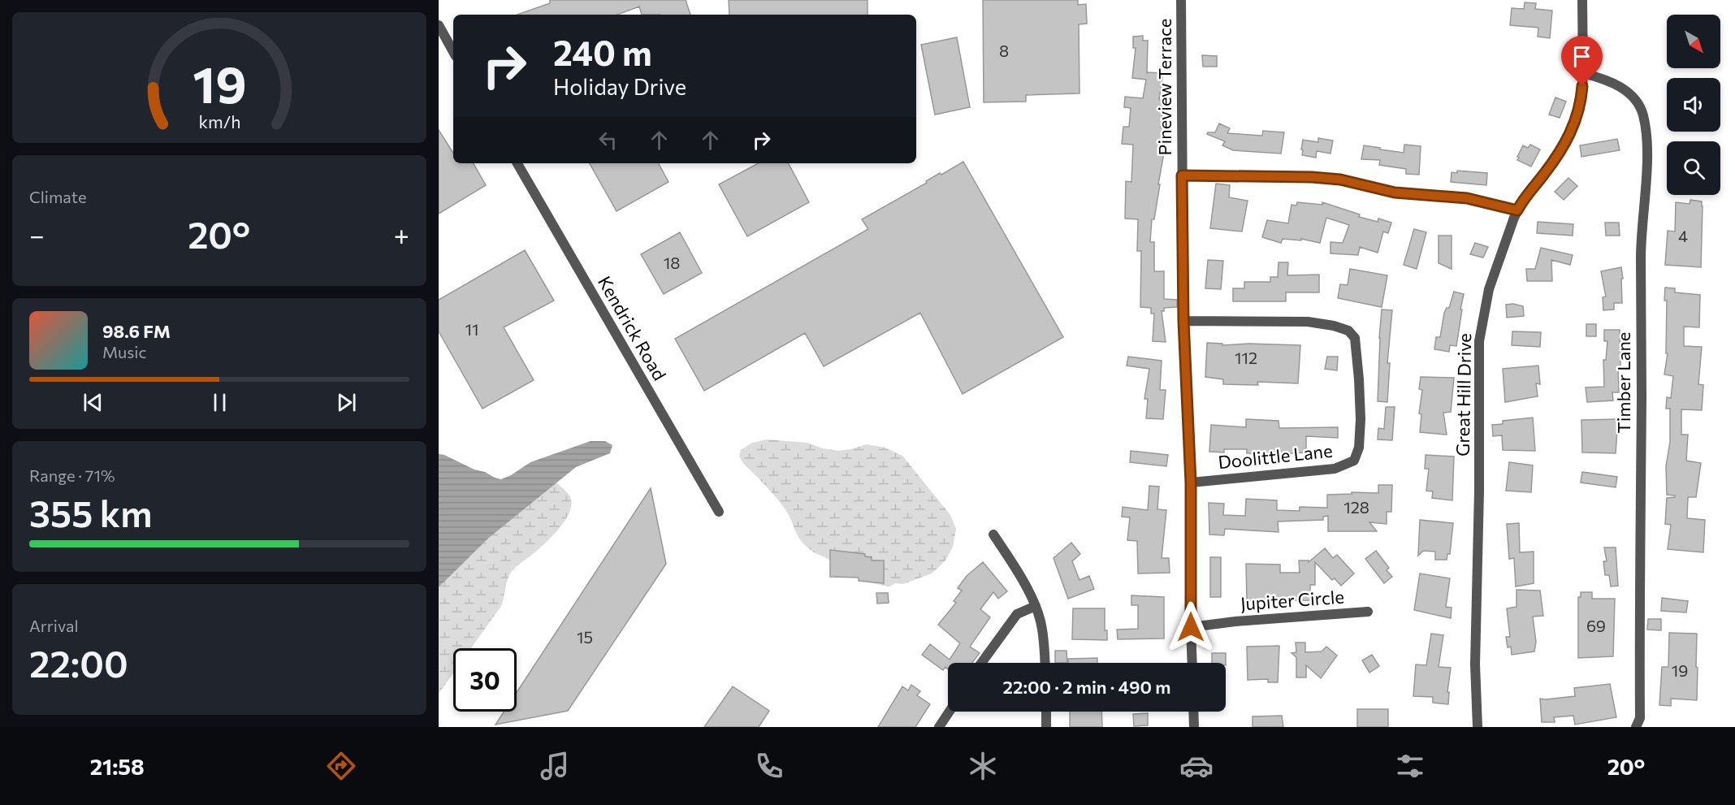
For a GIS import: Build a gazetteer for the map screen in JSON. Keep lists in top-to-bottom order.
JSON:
{
  "streets": {
    "street": [
      "Pineview Terrace",
      "Kendrick Road",
      "Timber Lane",
      "Great Hill Drive",
      "Doolittle Lane",
      "Jupiter Circle"
    ]
  },
  "crossings": [
    ["Pineview Terrace", "Doolittle Lane"],
    ["Pineview Terrace", "Jupiter Circle"],
    ["Timber Lane", "Great Hill Drive"]
  ],
  "house_numbers": [
    "8",
    "4",
    "18",
    "11",
    "112",
    "128",
    "69",
    "15",
    "19"
  ],
  "north": "bottom right",
  "page": {
    "turn": ["240 m", "Holiday Drive"],
    "tile": [
      "Climate",
      ["Range · 71%", "355 km"],
      ["Arrival", "22:00"]
    ],
    "heat": ["−", "20°", "+"],
    "song": ["98.6 FM", "Music"],
    "limit": "30",
    "trip": "22:00 · 2 min · 490 m",
    "tabs": ["21:58", "20°"],
    "gauge": ["19", "km/h"]
  }
}
